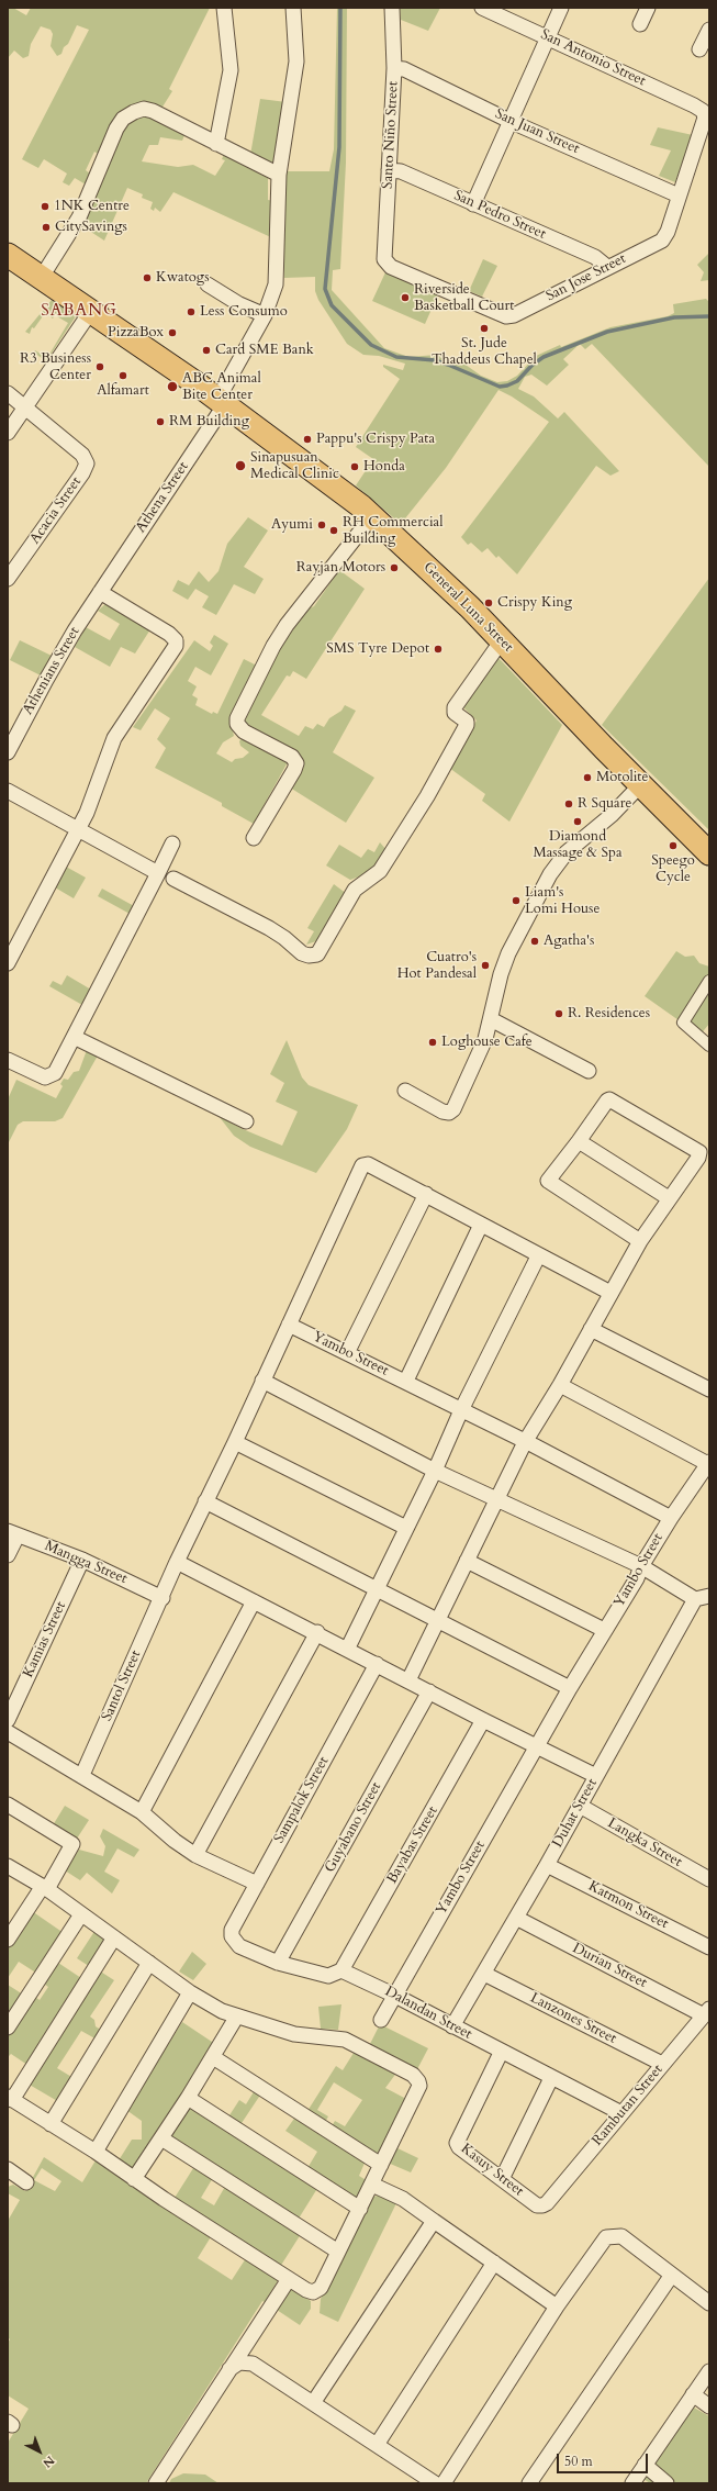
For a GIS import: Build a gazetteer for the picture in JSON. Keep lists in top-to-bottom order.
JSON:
{
  "streets": {
    "main road": ["General Luna Street"],
    "street": [
      "San Antonio Street",
      "San Juan Street",
      "Santo Niño Street",
      "San Pedro Street",
      "San Jose Street",
      "Athena Street",
      "Acacia Street",
      "Athenians Street",
      "Yambo Street",
      "Mangga Street",
      "Kamias Street",
      "Santol Street",
      "Sampalok Street",
      "Duhat Street",
      "Guyabano Street",
      "Langka Street",
      "Bayabas Street",
      "Katmon Street",
      "Durian Street",
      "Dalandan Street",
      "Lanzones Street",
      "Rambutan Street",
      "Kasuy Street"
    ]
  },
  "crossings": [
    ["San Antonio Street", "San Jose Street"],
    ["San Juan Street", "Santo Niño Street"],
    ["San Juan Street", "San Jose Street"],
    ["Santo Niño Street", "San Pedro Street"],
    ["Santo Niño Street", "San Jose Street"],
    ["San Pedro Street", "San Jose Street"],
    ["Athena Street", "General Luna Street"],
    ["Athena Street", "Athenians Street"],
    ["Yambo Street", "Santol Street"],
    ["Yambo Street", "Dalandan Street"],
    ["Mangga Street", "Kamias Street"],
    ["Mangga Street", "Santol Street"],
    ["Sampalok Street", "Guyabano Street"],
    ["Duhat Street", "Langka Street"],
    ["Duhat Street", "Katmon Street"],
    ["Duhat Street", "Durian Street"],
    ["Duhat Street", "Dalandan Street"],
    ["Duhat Street", "Lanzones Street"],
    ["Bayabas Street", "Dalandan Street"],
    ["Durian Street", "Rambutan Street"],
    ["Dalandan Street", "Rambutan Street"],
    ["Dalandan Street", "Kasuy Street"],
    ["Lanzones Street", "Rambutan Street"],
    ["Rambutan Street", "Kasuy Street"]
  ],
  "districts": ["SABANG"],
  "places": [
    "1NK Centre",
    "CitySavings",
    "Kwatogs",
    "Riverside Basketball Court",
    "Less Consumo",
    "St. Jude Thaddeus Chapel",
    "PizzaBox",
    "Card SME Bank",
    "R3 Business Center",
    "Alfamart",
    "ABC Animal Bite Center",
    "RM Building",
    "Pappu's Crispy Pata",
    "Sinapusuan Medical Clinic",
    "Honda",
    "Ayumi",
    "RH Commercial Building",
    "Rayjan Motors",
    "Crispy King",
    "SMS Tyre Depot",
    "Motolite",
    "R Square",
    "Diamond Massage & Spa",
    "Speego Cycle",
    "Liam's Lomi House",
    "Agatha's",
    "Cuatro's Hot Pandesal",
    "R. Residences",
    "Loghouse Cafe"
  ],
  "scale_bar": "50 m",
  "north": "bottom right"
}
